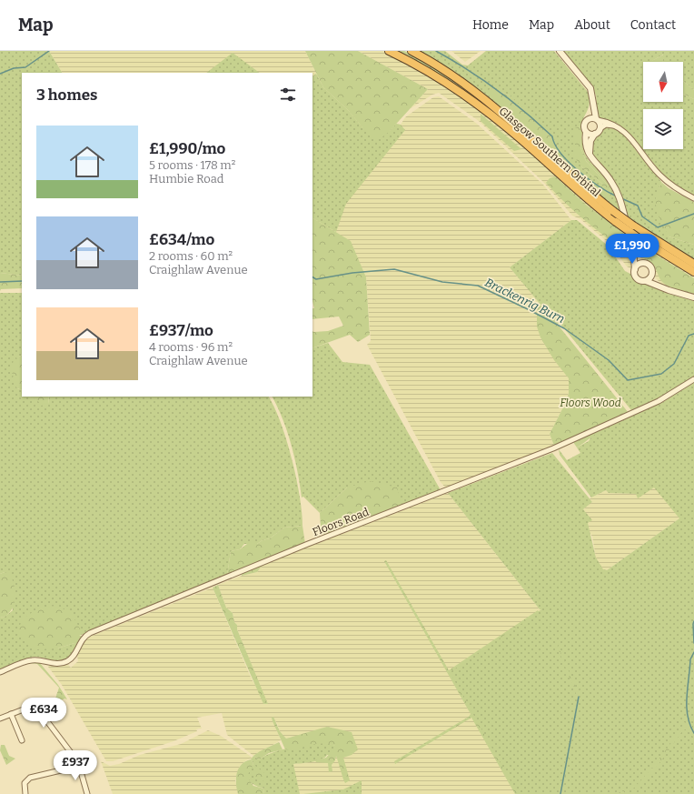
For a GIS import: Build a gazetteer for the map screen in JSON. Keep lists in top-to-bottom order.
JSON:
{
  "streets": {
    "highway": ["Glasgow Southern Orbital"],
    "street": ["Floors Road"]
  },
  "water": ["Brackenrig Burn"],
  "parks": ["Floors Wood"],
  "north": "bottom",
  "page": {
    "header": "Map",
    "nav": [
      "Home",
      "Map",
      "About",
      "Contact"
    ],
    "heading": "3 homes",
    "list": [
      {
        "name": "£1,990/mo",
        "note": "5 rooms · 178 m² · Humbie Road"
      },
      {
        "name": "£634/mo",
        "note": "2 rooms · 60 m² · Craighlaw Avenue"
      },
      {
        "name": "£937/mo",
        "note": "4 rooms · 96 m² · Craighlaw Avenue"
      }
    ],
    "price": ["£1,990", "£634", "£937"]
  }
}
